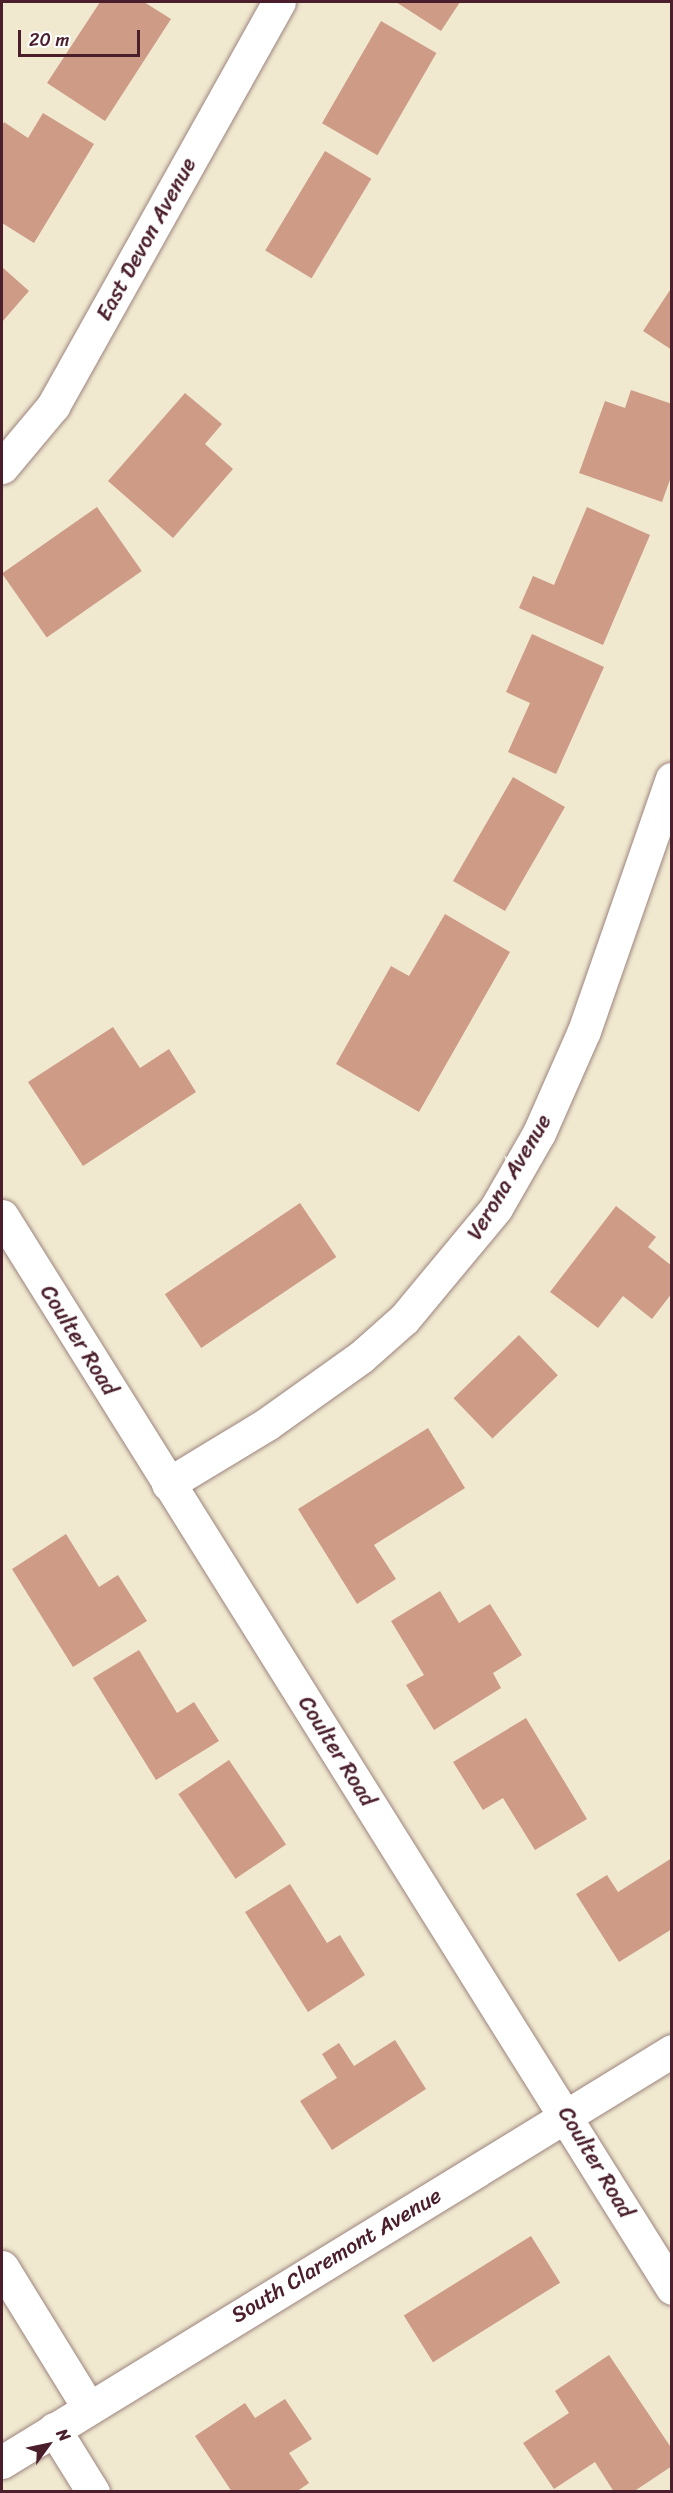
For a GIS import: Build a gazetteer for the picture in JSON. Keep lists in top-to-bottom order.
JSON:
{
  "streets": {
    "street": [
      "East Devon Avenue",
      "Verona Avenue",
      "Coulter Road",
      "South Claremont Avenue"
    ]
  },
  "crossings": [
    ["Verona Avenue", "Coulter Road"],
    ["Coulter Road", "South Claremont Avenue"]
  ],
  "scale_bar": "20 m",
  "north": "top right"
}
